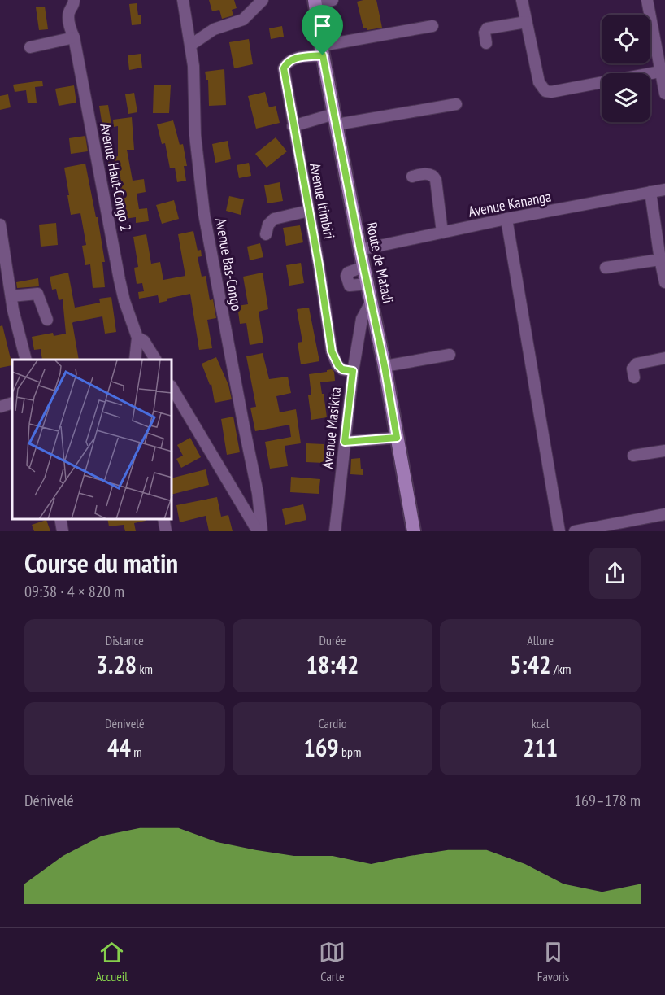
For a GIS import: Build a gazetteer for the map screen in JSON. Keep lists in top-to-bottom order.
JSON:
{
  "streets": {
    "main road": ["Route de Matadi"],
    "street": [
      "Avenue Haut-Congo 2",
      "Avenue Itimbiri",
      "Avenue Kananga",
      "Avenue Bas-Congo",
      "Avenue Masikita"
    ]
  },
  "crossings": [
    ["Avenue Itimbiri", "Route de Matadi"],
    ["Avenue Itimbiri", "Avenue Masikita"],
    ["Avenue Kananga", "Route de Matadi"],
    ["Route de Matadi", "Avenue Masikita"]
  ],
  "page": {
    "heading": ["Course du matin", "09:38 · 4 × 820 m"],
    "stats": [
      ["Distance", "3.28 km"],
      ["Durée", "18:42"],
      ["Allure", "5:42 /km"],
      ["Dénivelé", "44 m"],
      ["Cardio", "169 bpm"],
      ["kcal", "211"]
    ],
    "chart": ["Dénivelé", "169–178 m"],
    "tabs": ["Accueil", "Carte", "Favoris"]
  }
}
